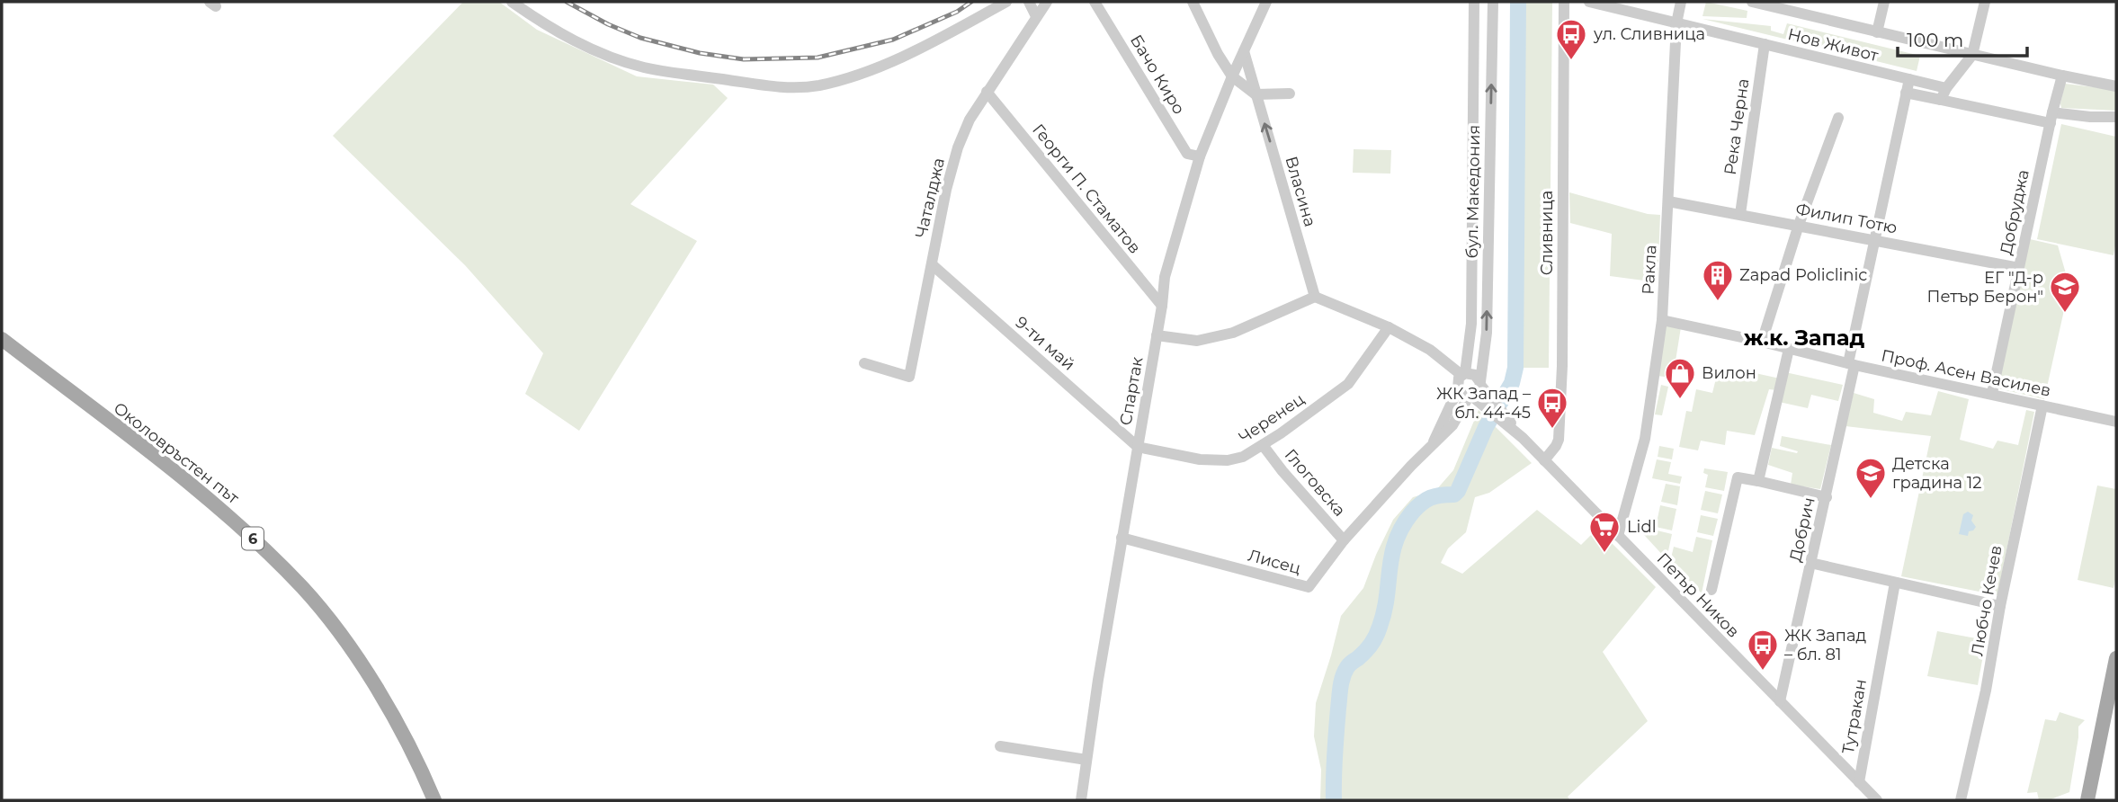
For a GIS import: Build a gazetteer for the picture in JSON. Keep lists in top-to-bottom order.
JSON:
{
  "streets": {
    "main road": ["Околовръстен път", "6"],
    "street": [
      "Нов Живот",
      "Бачо Киро",
      "Река Черна",
      "Георги П. Стаматов",
      "Власина",
      "бул. Македония",
      "Чаталджа",
      "Добруджа",
      "Филип Тотю",
      "Сливница",
      "Ракла",
      "9-ти май",
      "Проф. Асен Василев",
      "Спартак",
      "Черенец",
      "Глоговска",
      "Добрич",
      "Лисец",
      "Петър Ников",
      "Любчо Кечев",
      "Тутракан"
    ]
  },
  "crossings": [
    ["Нов Живот", "Река Черна"],
    ["Нов Живот", "Ракла"],
    ["Нов Живот", "Добрич"],
    ["Бачо Киро", "Спартак"],
    ["Река Черна", "Филип Тотю"],
    ["Георги П. Стаматов", "Чаталджа"],
    ["Георги П. Стаматов", "Спартак"],
    ["Власина", "Спартак"],
    ["бул. Македония", "Лисец"],
    ["Чаталджа", "9-ти май"],
    ["Добруджа", "Филип Тотю"],
    ["Добруджа", "Проф. Асен Василев"],
    ["Филип Тотю", "Ракла"],
    ["Филип Тотю", "Добрич"],
    ["Сливница", "Петър Ников"],
    ["Ракла", "Проф. Асен Василев"],
    ["Ракла", "Петър Ников"],
    ["9-ти май", "Спартак"],
    ["9-ти май", "Черенец"],
    ["Проф. Асен Василев", "Добрич"],
    ["Проф. Асен Василев", "Любчо Кечев"],
    ["Спартак", "Черенец"],
    ["Спартак", "Лисец"],
    ["Черенец", "Глоговска"],
    ["Глоговска", "Лисец"],
    ["Добрич", "Петър Ников"],
    ["Петър Ников", "Тутракан"]
  ],
  "one_way": ["Власина"],
  "districts": ["ж.к. Запад"],
  "places": {
    "bus stop": ["ул. Сливница", "ЖК Запад – бл. 44-45", "ЖК Запад – бл. 81"],
    "building": ["Zapad Policlinic"],
    "school or university": ["ЕГ \"Д-р Петър Берон\"", "Детска градина 12"],
    "shop": ["Вилон"],
    "supermarket": ["Lidl"]
  },
  "scale_bar": "100 m"
}
